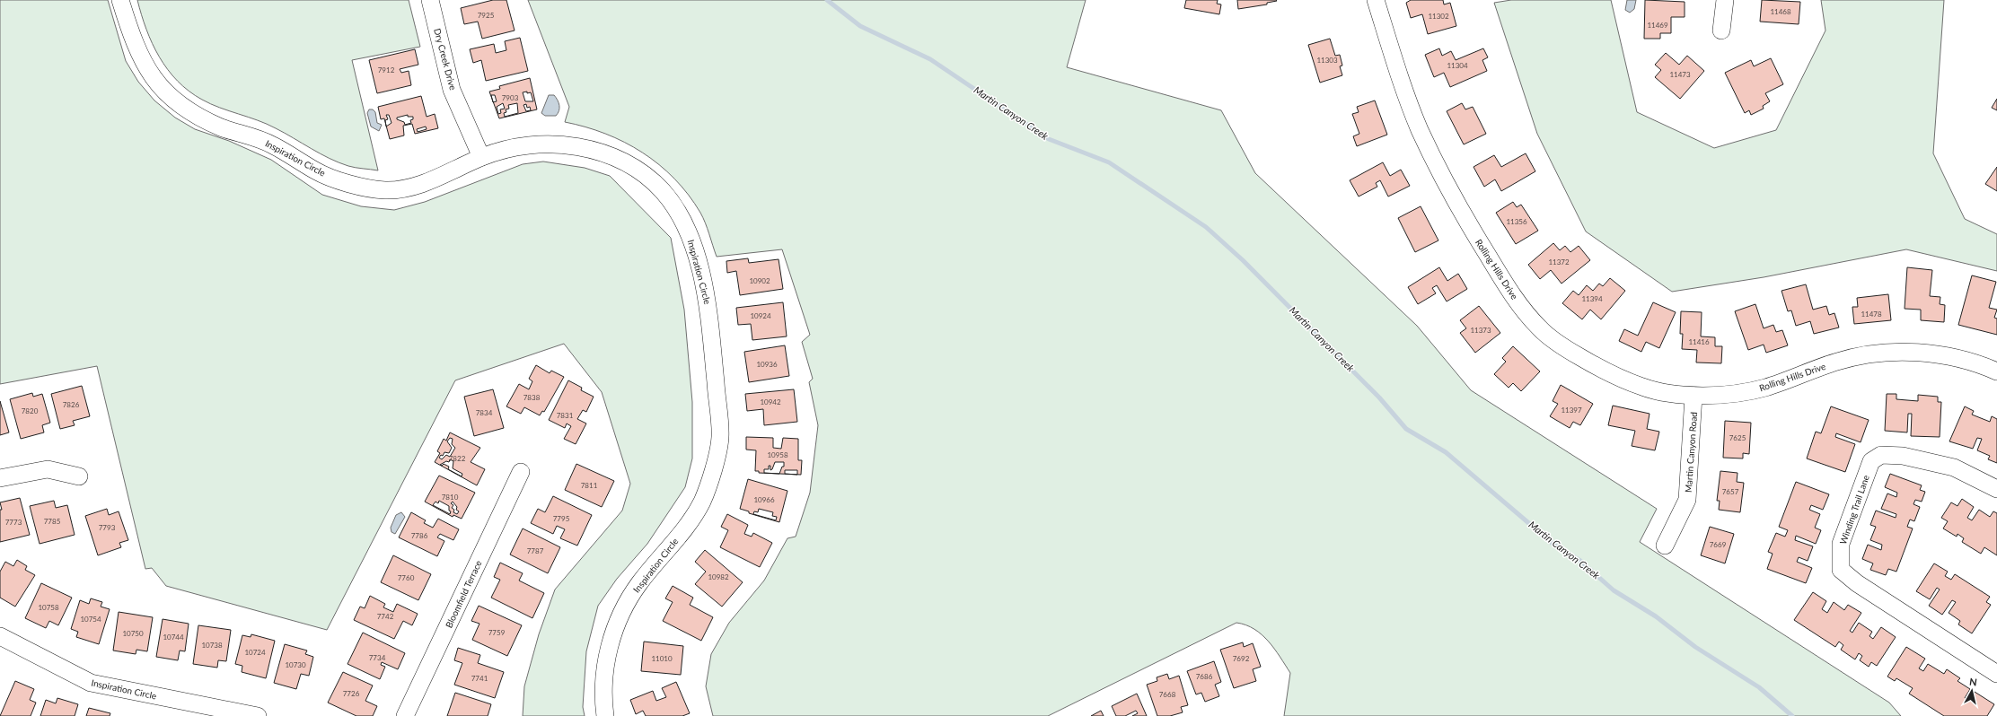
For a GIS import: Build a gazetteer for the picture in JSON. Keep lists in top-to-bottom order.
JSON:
{
  "streets": {
    "street": [
      "Dry Creek Drive",
      "Inspiration Circle",
      "Rolling Hills Drive",
      "Martin Canyon Road",
      "Winding Trail Lane",
      "Bloomfield Terrace"
    ]
  },
  "crossings": [
    ["Dry Creek Drive", "Inspiration Circle"],
    ["Rolling Hills Drive", "Martin Canyon Road"]
  ],
  "water": ["Martin Canyon Creek"],
  "house_numbers": [
    "11468",
    "7925",
    "11302",
    "11469",
    "11303",
    "11304",
    "7912",
    "11473",
    "7903",
    "11356",
    "11372",
    "10902",
    "11394",
    "11478",
    "10924",
    "11373",
    "11416",
    "10936",
    "7838",
    "10942",
    "7826",
    "11397",
    "7820",
    "7834",
    "7831",
    "7625",
    "10958",
    "7822",
    "7811",
    "7657",
    "7810",
    "10966",
    "7795",
    "7785",
    "7773",
    "7793",
    "7786",
    "7669",
    "7787",
    "10982",
    "7760",
    "10758",
    "7742",
    "10754",
    "7759",
    "10750",
    "10744",
    "10738",
    "10724",
    "7734",
    "11010",
    "7692",
    "10730",
    "7686",
    "7741",
    "7726",
    "7668"
  ],
  "north": "top"
}
